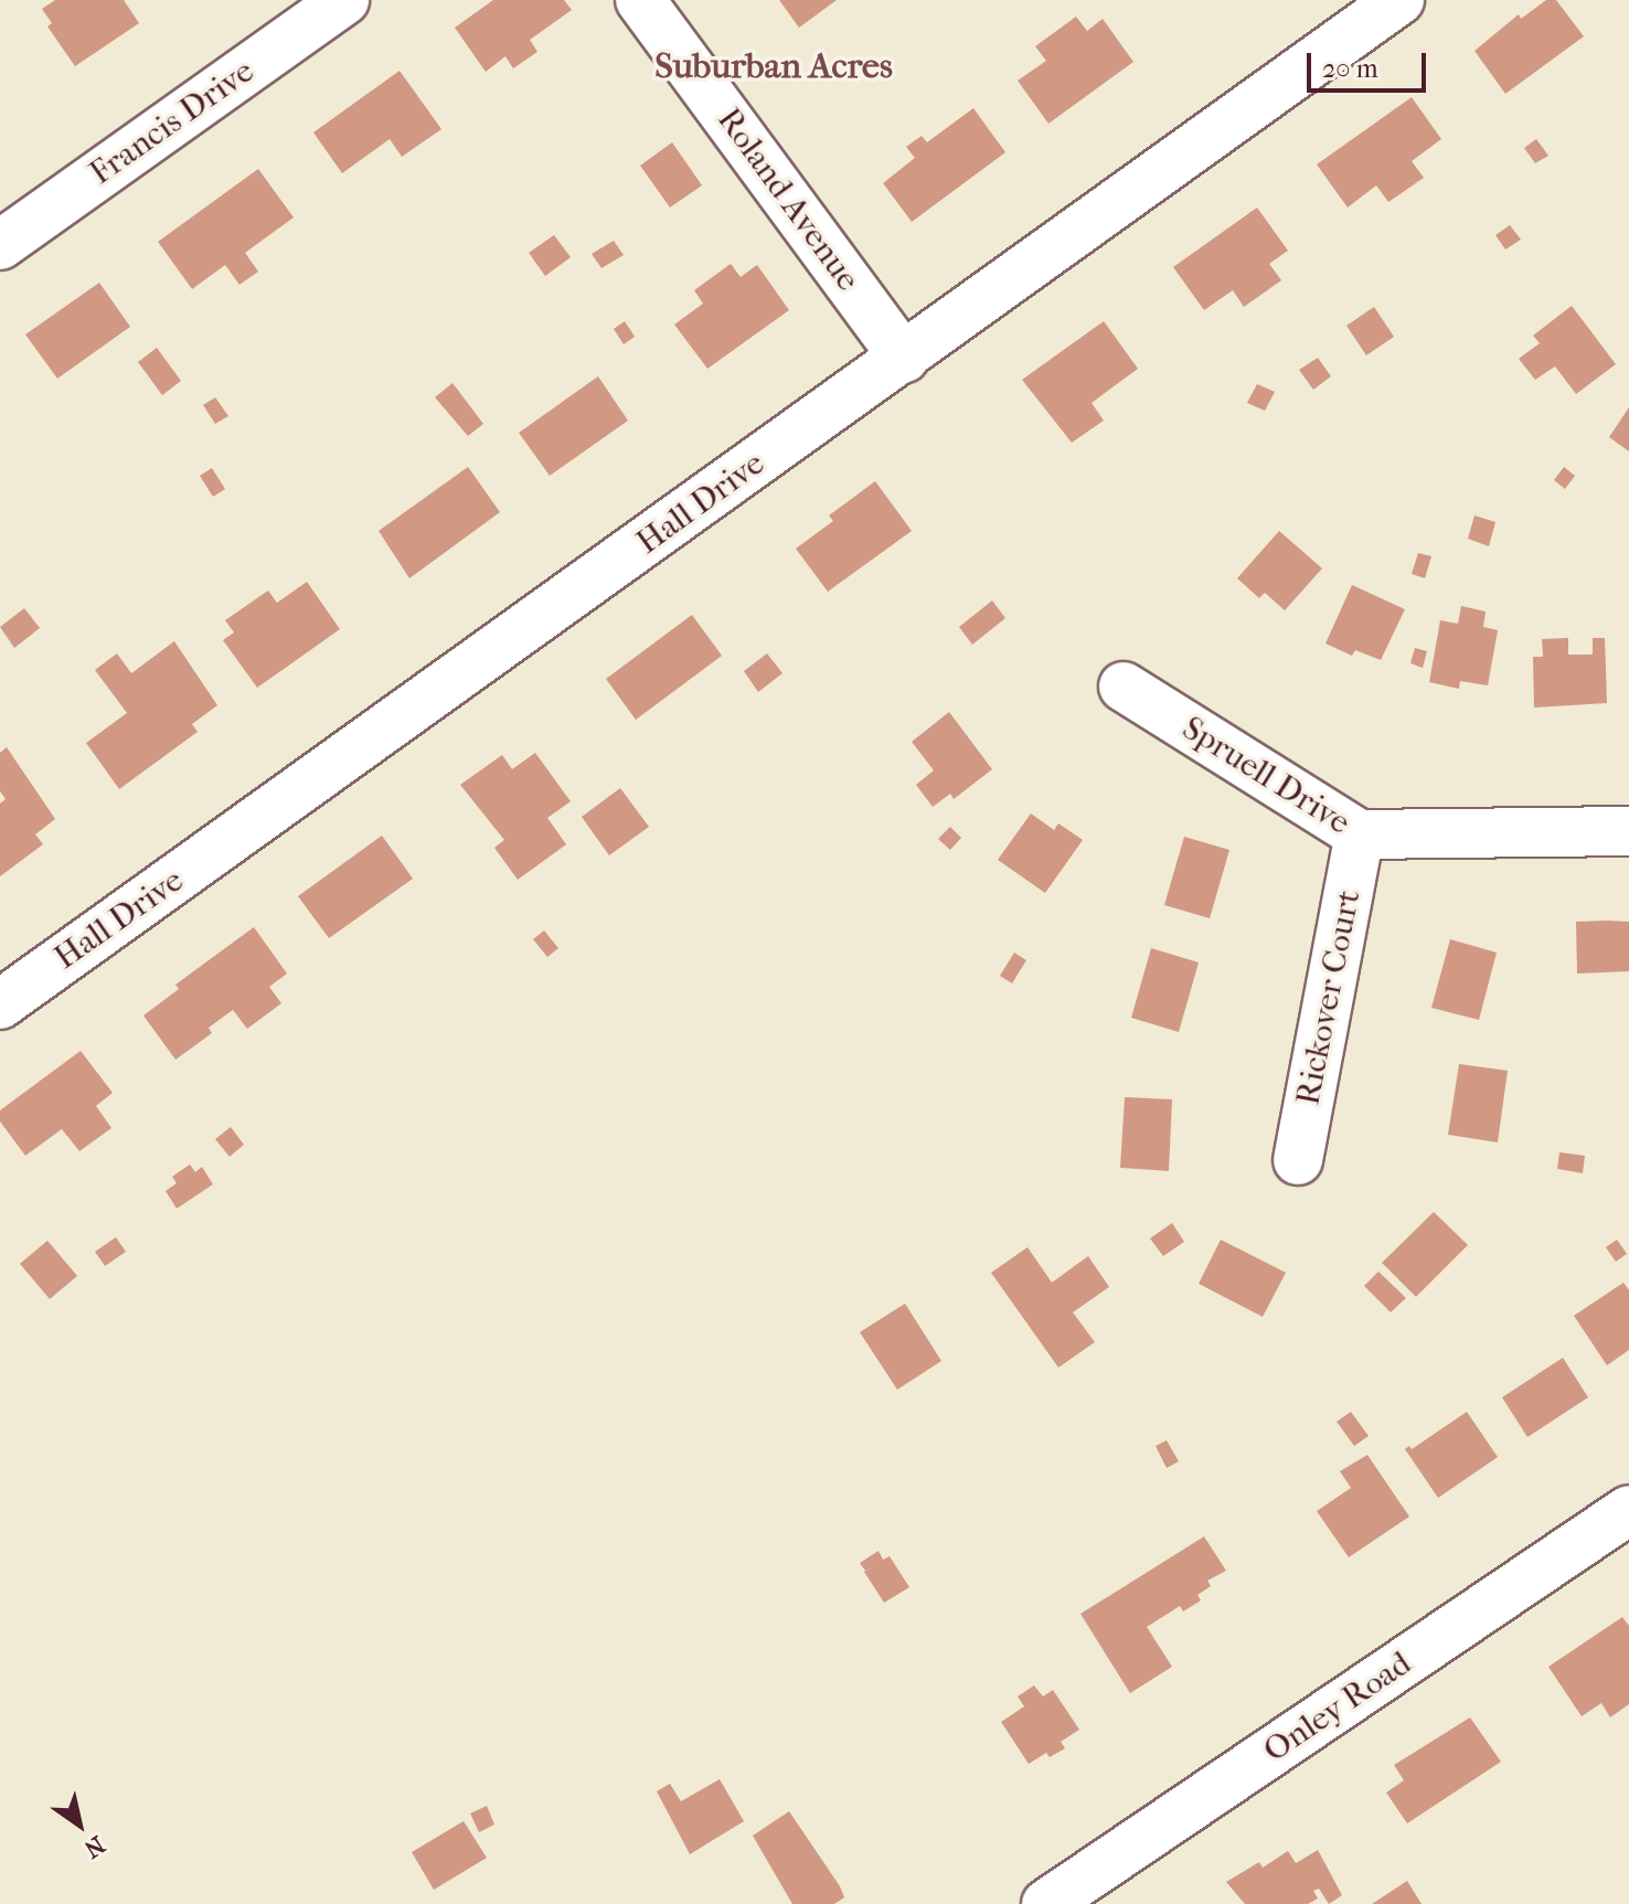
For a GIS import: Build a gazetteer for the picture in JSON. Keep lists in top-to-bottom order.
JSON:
{
  "streets": {
    "street": [
      "Francis Drive",
      "Roland Avenue",
      "Hall Drive",
      "Spruell Drive",
      "Rickover Court",
      "Onley Road"
    ]
  },
  "crossings": [
    ["Roland Avenue", "Hall Drive"],
    ["Spruell Drive", "Rickover Court"]
  ],
  "districts": ["Suburban Acres"],
  "scale_bar": "20 m",
  "north": "bottom right"
}
